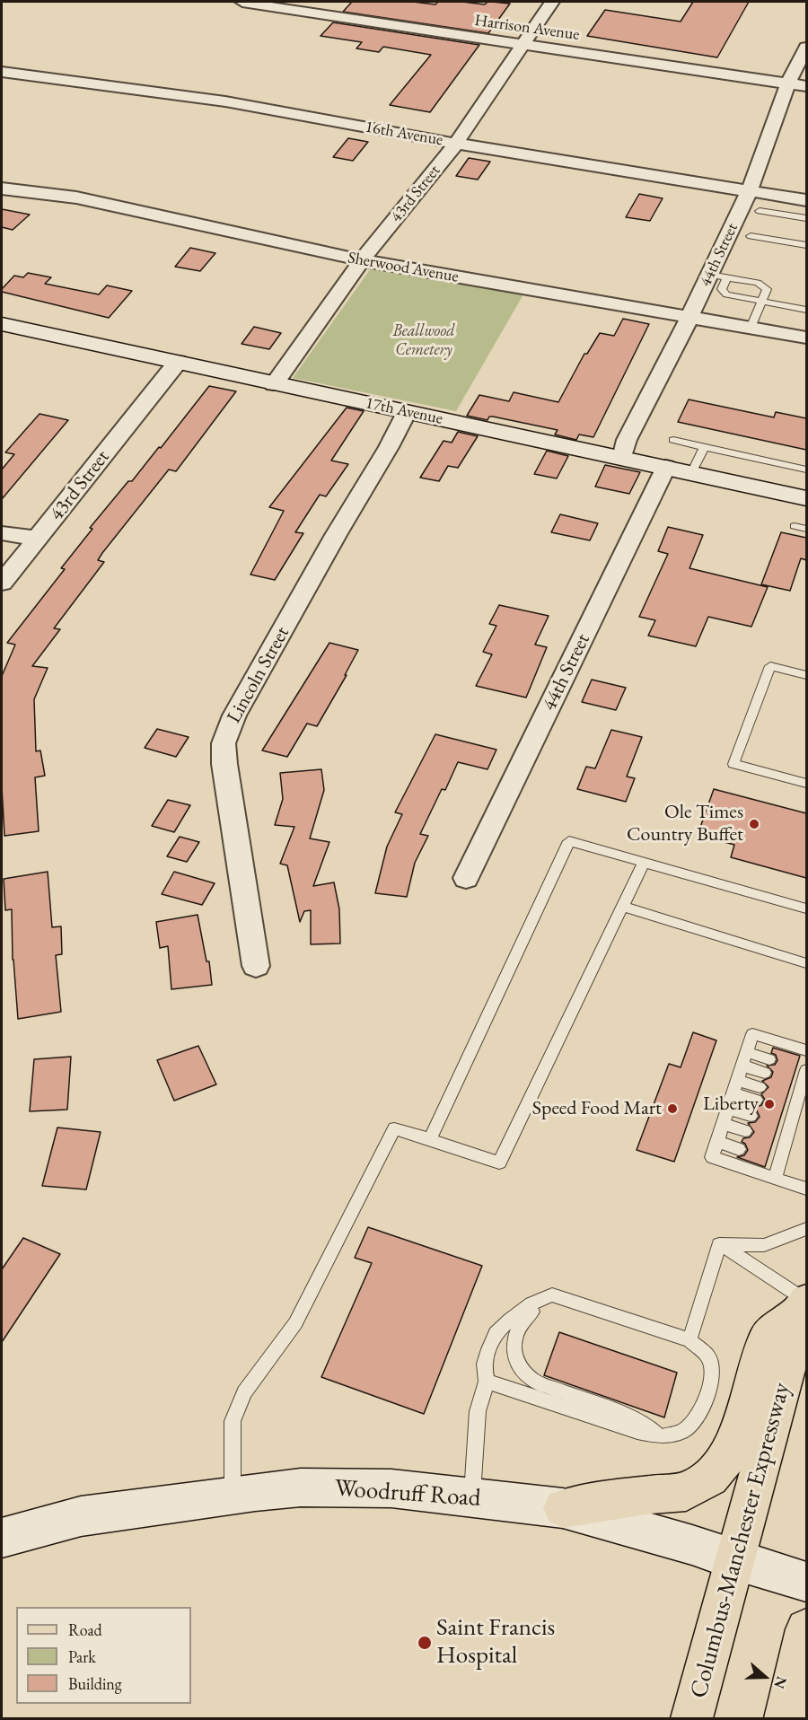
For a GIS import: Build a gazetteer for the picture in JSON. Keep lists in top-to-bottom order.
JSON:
{
  "streets": {
    "main road": ["Columbus-Manchester Expressway"],
    "street": [
      "Harrison Avenue",
      "16th Avenue",
      "43rd Street",
      "44th Street",
      "Sherwood Avenue",
      "17th Avenue",
      "Lincoln Street",
      "Woodruff Road"
    ]
  },
  "crossings": [
    ["Harrison Avenue", "43rd Street"],
    ["Harrison Avenue", "44th Street"],
    ["16th Avenue", "43rd Street"],
    ["16th Avenue", "44th Street"],
    ["43rd Street", "Sherwood Avenue"],
    ["43rd Street", "17th Avenue"],
    ["44th Street", "Sherwood Avenue"],
    ["44th Street", "17th Avenue"],
    ["17th Avenue", "Lincoln Street"],
    ["Woodruff Road", "Columbus-Manchester Expressway"]
  ],
  "parks": ["Beallwood Cemetery"],
  "places": [
    "Ole Times Country Buffet",
    "Liberty",
    "Speed Food Mart",
    "Saint Francis Hospital"
  ],
  "legend": ["Road", "Park", "Building"],
  "north": "right"
}
